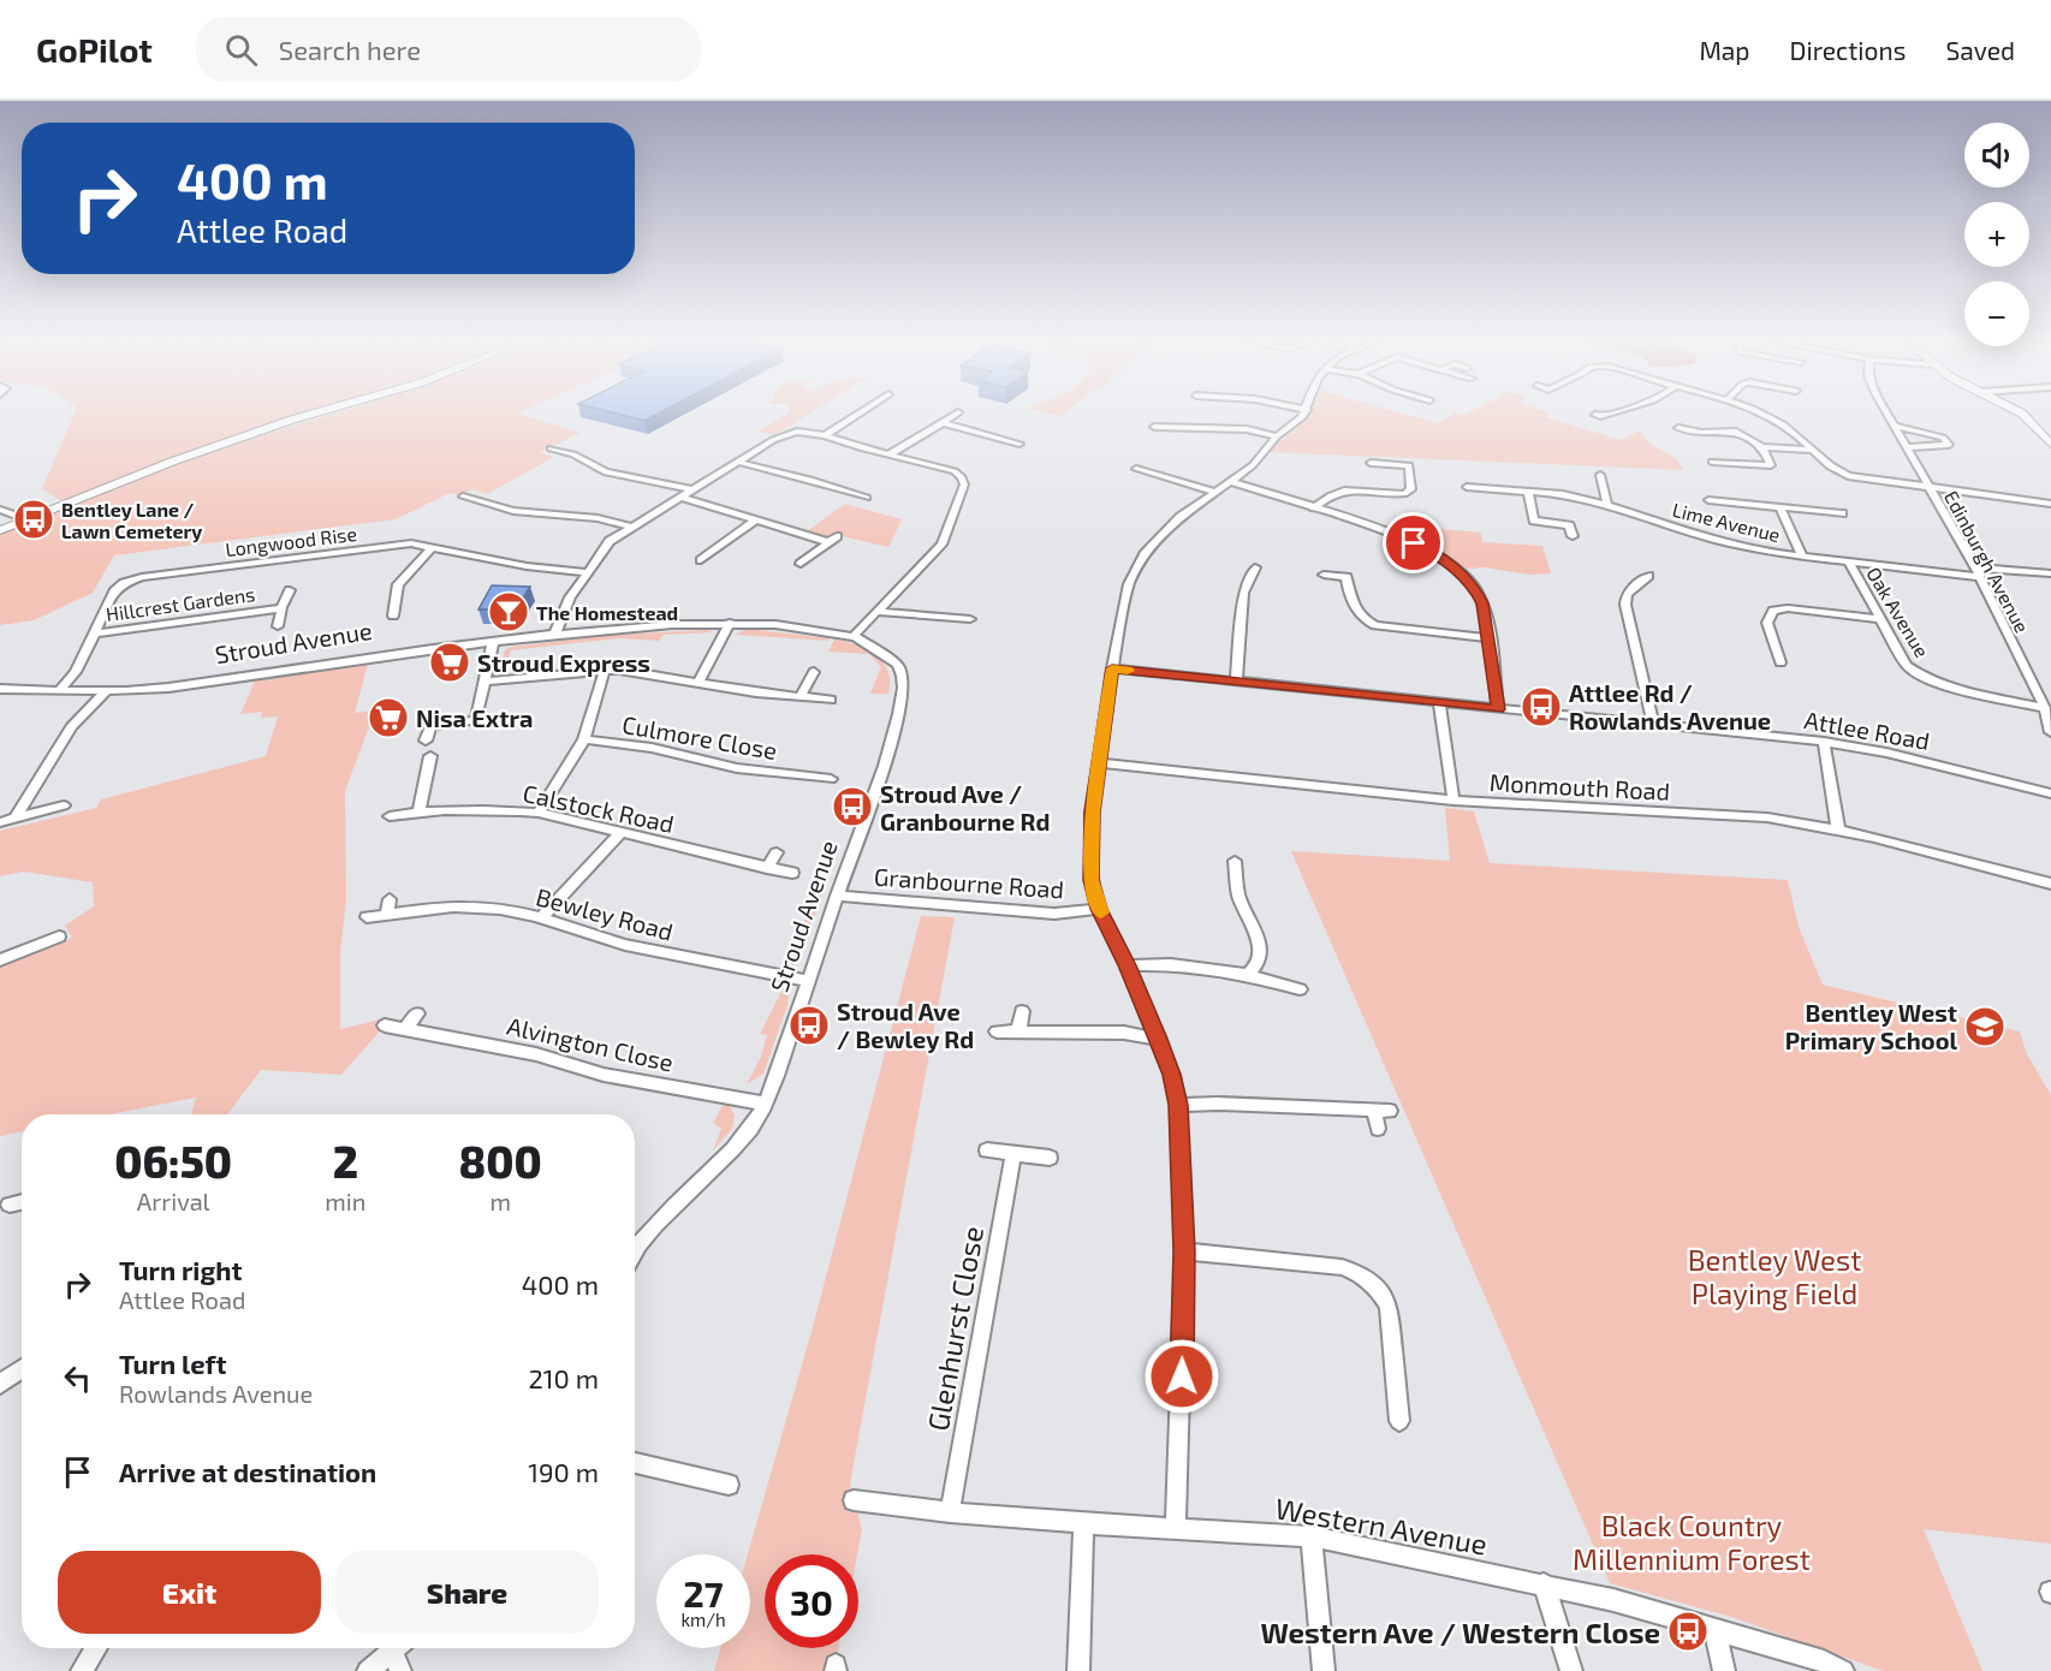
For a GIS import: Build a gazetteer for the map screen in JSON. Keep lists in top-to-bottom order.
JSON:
{
  "streets": {
    "street": [
      "Lime Avenue",
      "Longwood Rise",
      "Edinburgh Avenue",
      "Hillcrest Gardens",
      "Oak Avenue",
      "Stroud Avenue",
      "Attlee Road",
      "Culmore Close",
      "Monmouth Road",
      "Calstock Road",
      "Granbourne Road",
      "Bewley Road",
      "Alvington Close",
      "Glenhurst Close",
      "Western Avenue"
    ]
  },
  "crossings": [
    ["Lime Avenue", "Edinburgh Avenue"],
    ["Lime Avenue", "Oak Avenue"],
    ["Longwood Rise", "Hillcrest Gardens"],
    ["Longwood Rise", "Stroud Avenue"],
    ["Edinburgh Avenue", "Oak Avenue"],
    ["Stroud Avenue", "Granbourne Road"],
    ["Stroud Avenue", "Bewley Road"],
    ["Stroud Avenue", "Alvington Close"],
    ["Glenhurst Close", "Western Avenue"]
  ],
  "parks": ["Bentley West Playing Field", "Black Country Millennium Forest"],
  "places": {
    "bus stop": [
      "Bentley Lane / Lawn Cemetery",
      "Attlee Rd / Rowlands Avenue",
      "Stroud Ave / Granbourne Rd",
      "Stroud Ave / Bewley Rd",
      "Western Ave / Western Close"
    ],
    "bar": ["The Homestead"],
    "supermarket": ["Stroud Express", "Nisa Extra"],
    "school or university": ["Bentley West Primary School"]
  },
  "page": {
    "header": "GoPilot",
    "search": "Search here",
    "nav": ["Map", "Directions", "Saved"],
    "map_buttons": ["+", "−"],
    "turn": ["400 m", "Attlee Road"],
    "eta": [
      "06:50",
      "Arrival",
      "2",
      "min",
      "800",
      "m"
    ],
    "list": [
      {
        "name": "Turn right",
        "note": "Attlee Road",
        "value": "400 m"
      },
      {
        "name": "Turn left",
        "note": "Rowlands Avenue",
        "value": "210 m"
      },
      {
        "name": "Arrive at destination",
        "value": "190 m"
      }
    ],
    "buttons": ["Exit", "Share"],
    "speed": "27 km/h",
    "limit": "30"
  }
}
